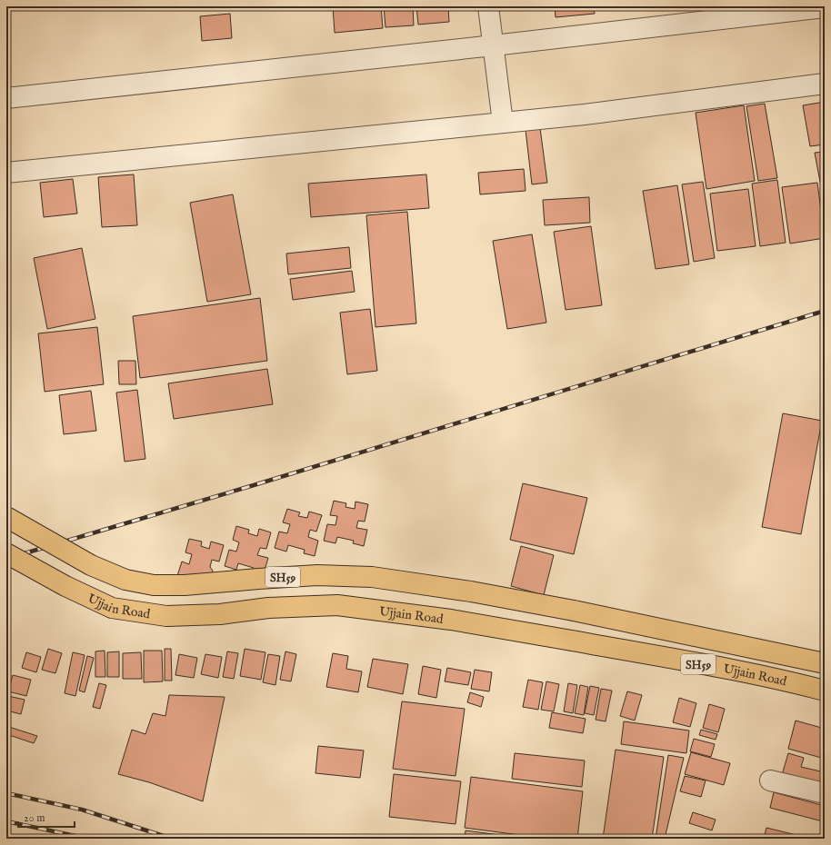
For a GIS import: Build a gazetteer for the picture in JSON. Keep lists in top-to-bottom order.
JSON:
{
  "streets": {
    "main road": ["SH59", "Ujjain Road"]
  },
  "scale_bar": "20 m"
}
